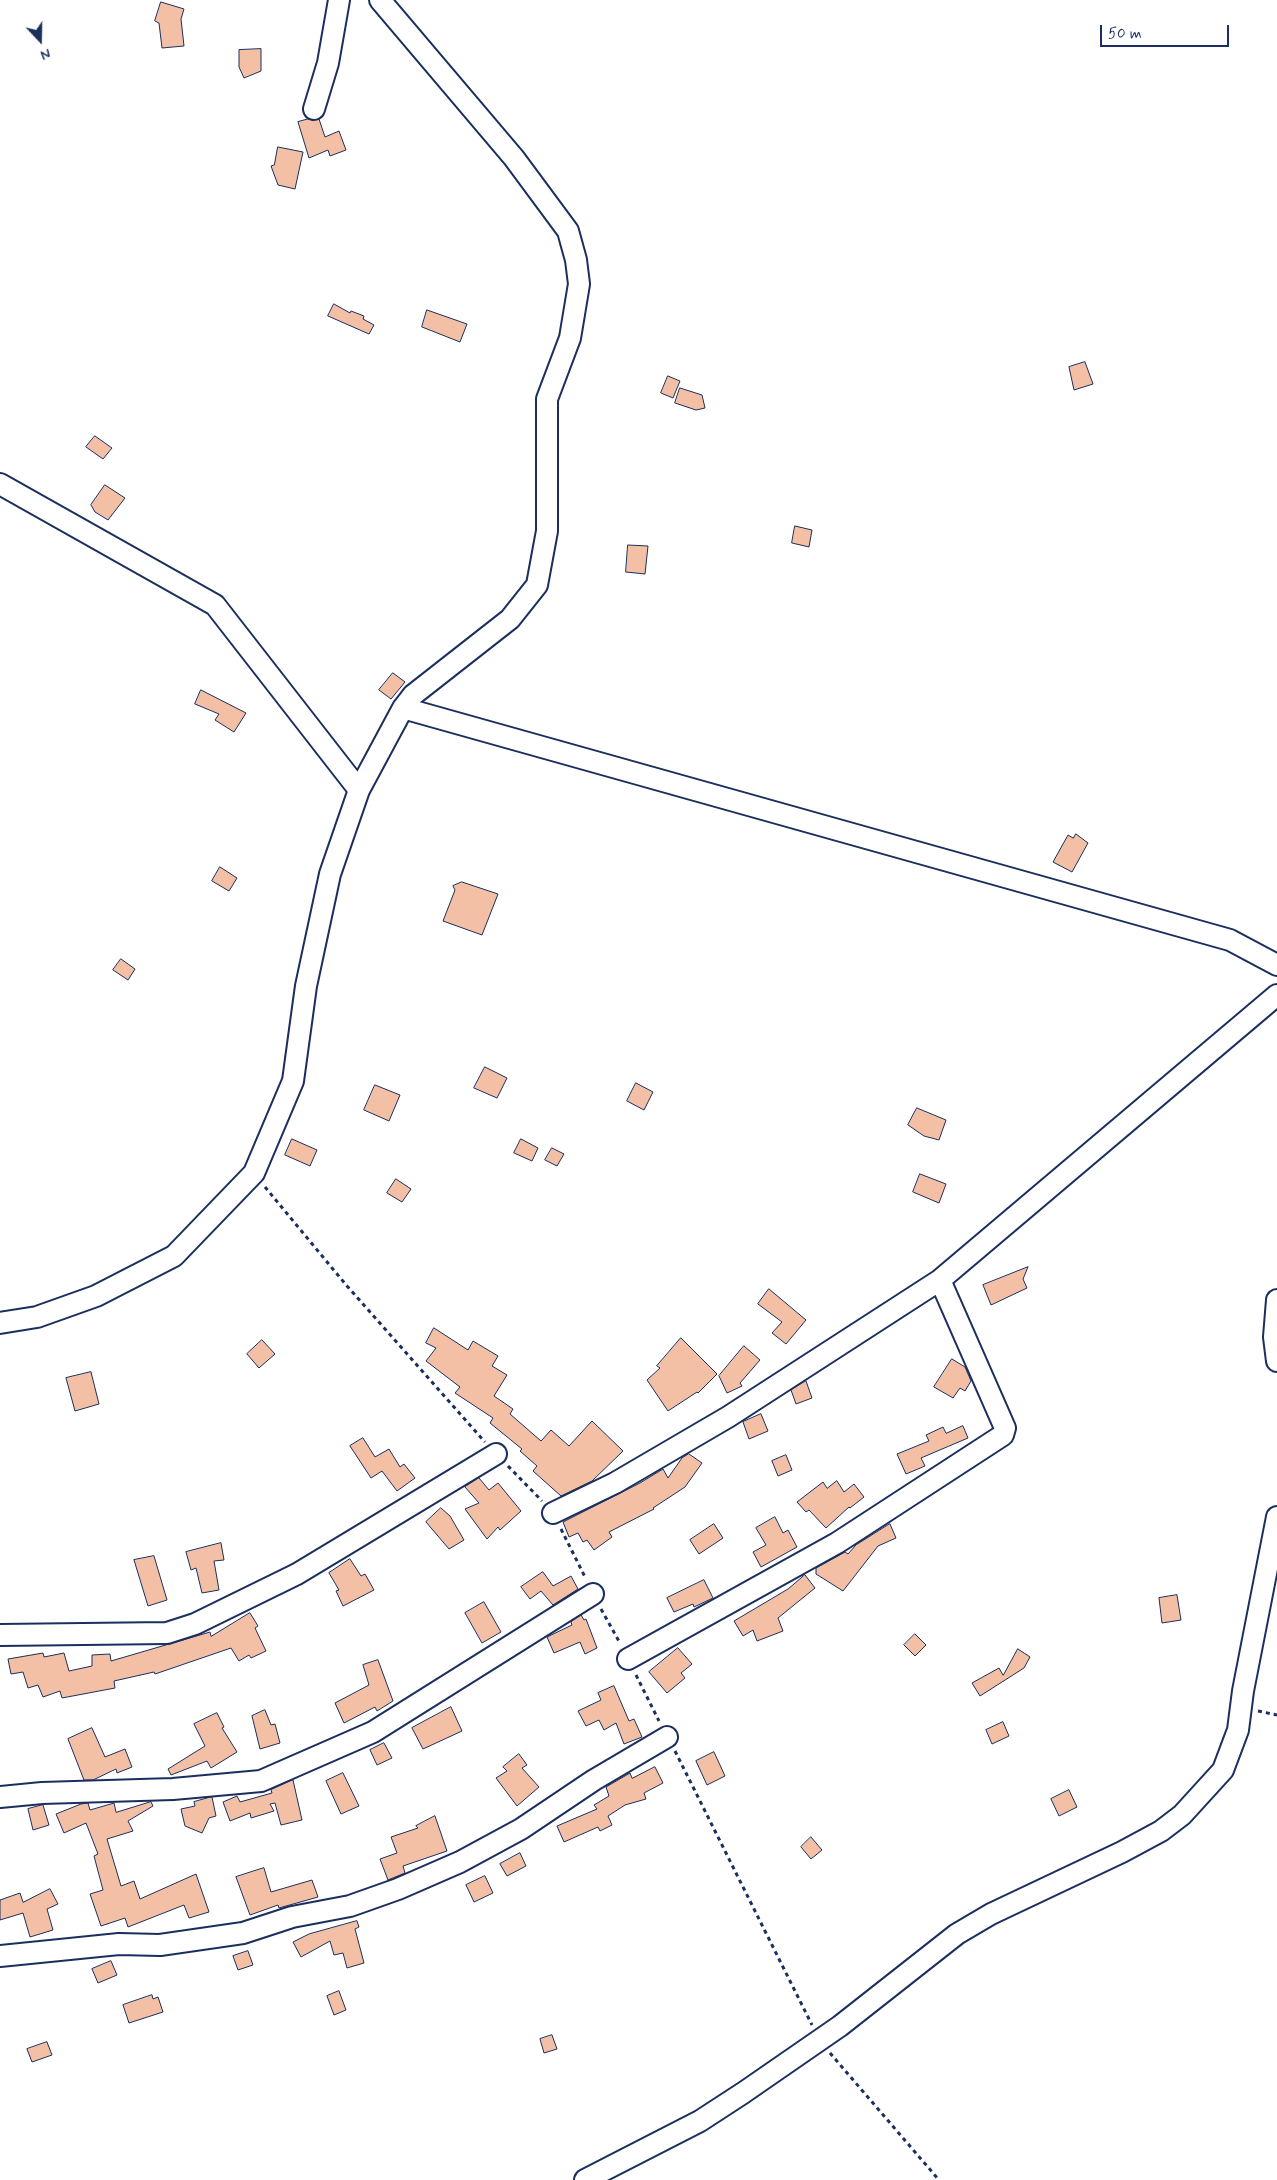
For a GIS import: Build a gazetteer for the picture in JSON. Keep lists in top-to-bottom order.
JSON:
{
  "scale_bar": "50 m",
  "north": "bottom"
}
